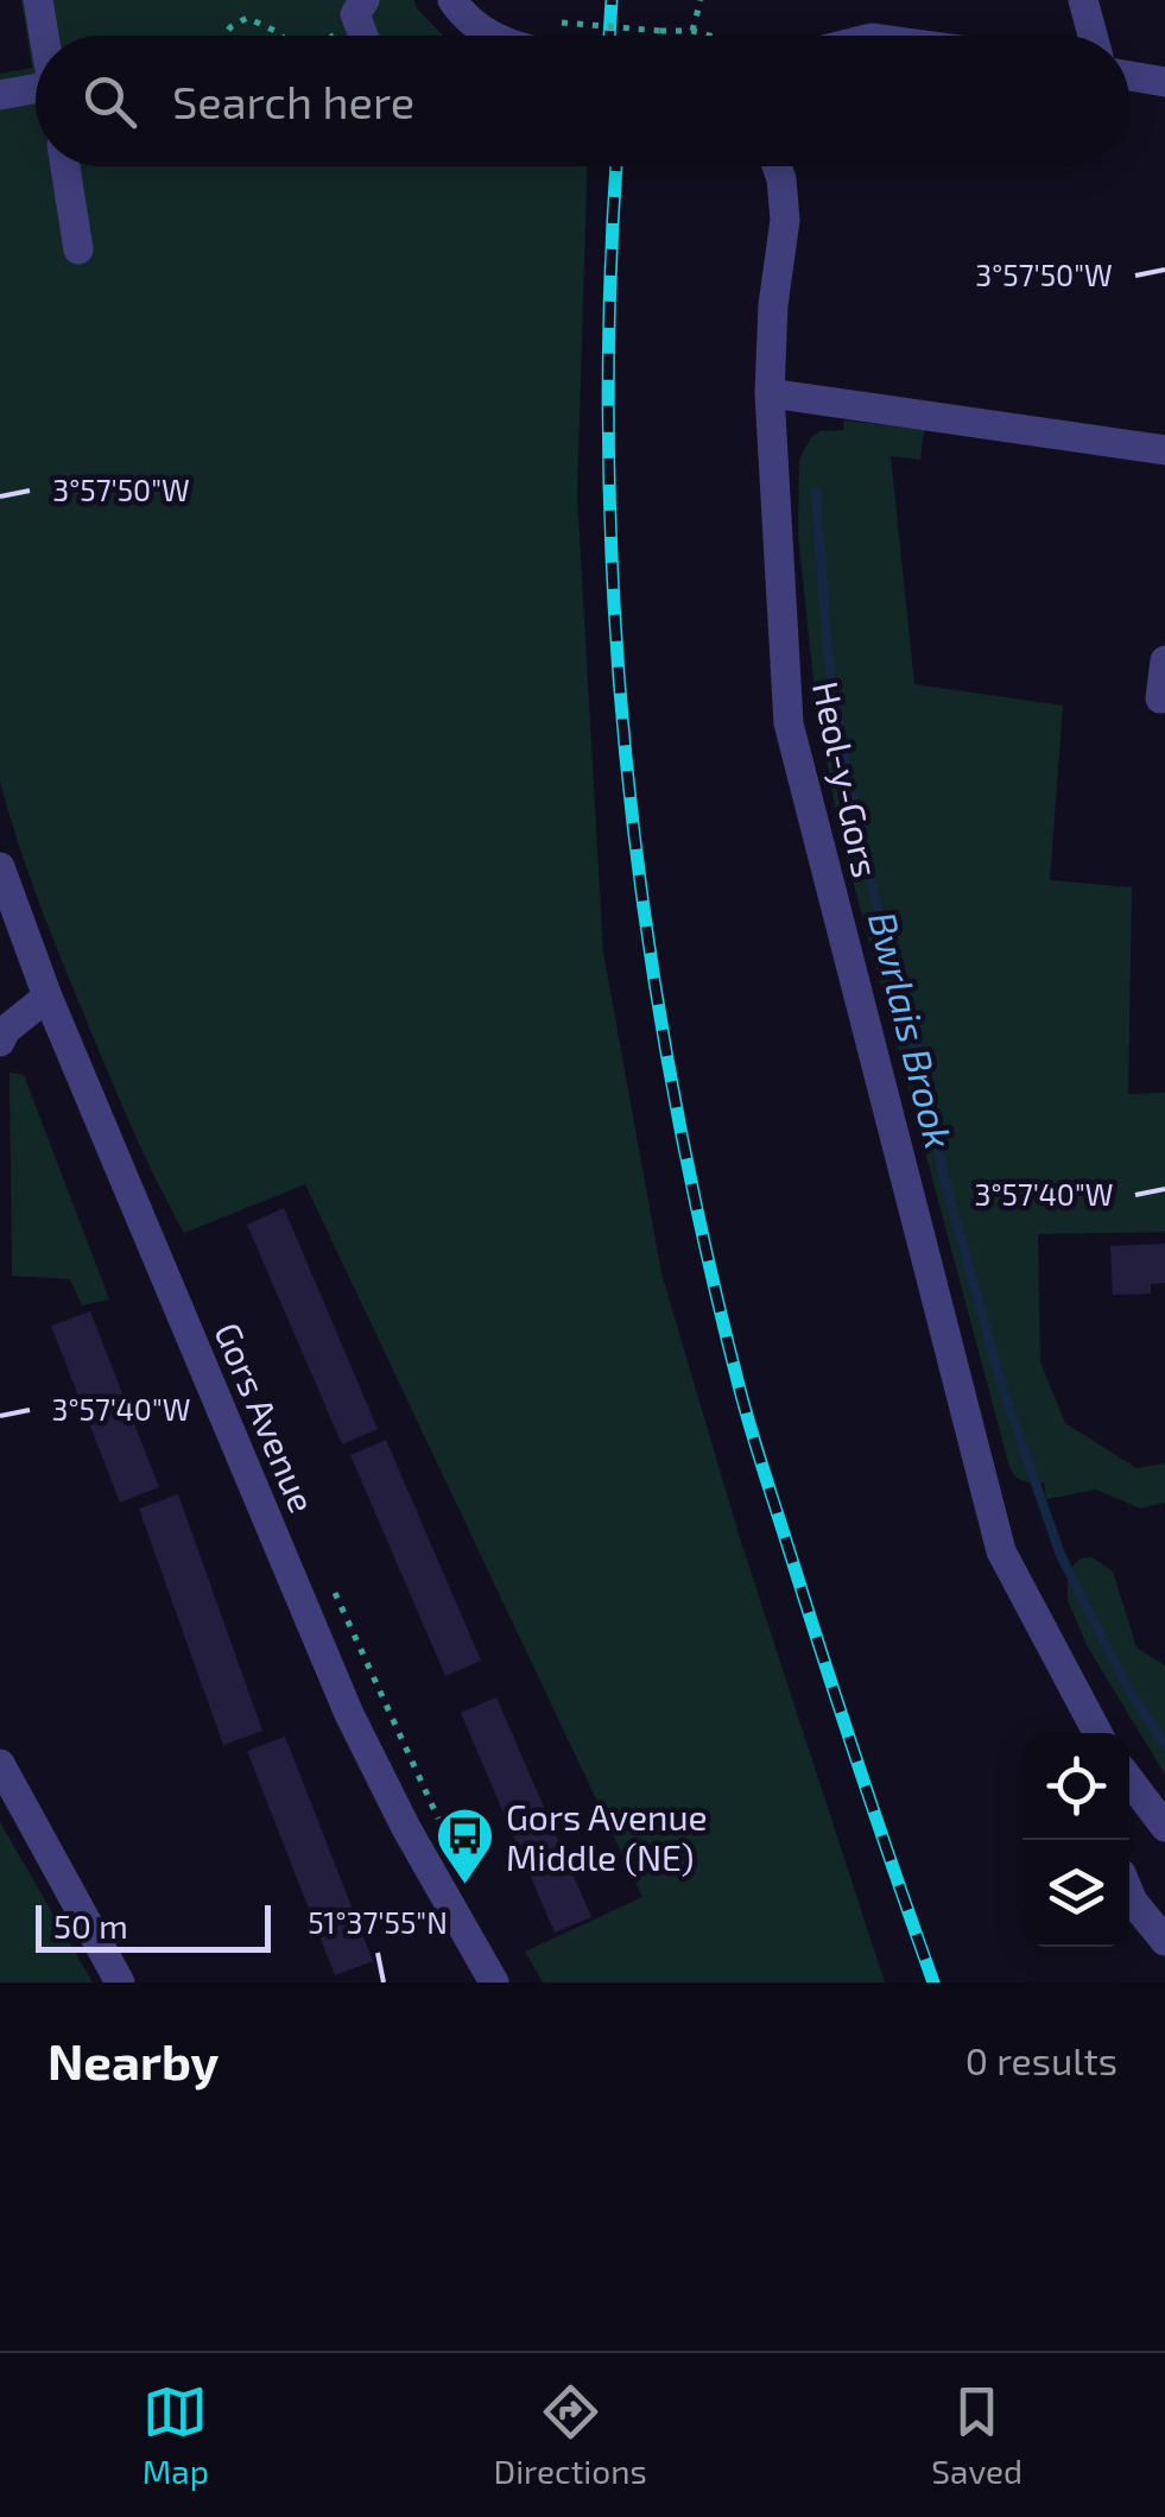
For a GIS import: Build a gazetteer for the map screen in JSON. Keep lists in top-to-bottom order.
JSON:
{
  "streets": {
    "street": ["Heol-y-Gors", "Gors Avenue"]
  },
  "water": ["Bwrlais Brook"],
  "places": {
    "bus stop": ["Gors Avenue Middle (NE)"]
  },
  "scale_bar": "50 m",
  "page": {
    "search": "Search here",
    "scale": "50 m",
    "heading": ["Nearby", "0 results"],
    "nav": ["Map", "Directions", "Saved"]
  },
  "coordinates": ["3°57'50\"W", "3°57'40\"W", "51°37'55\"N"]
}
